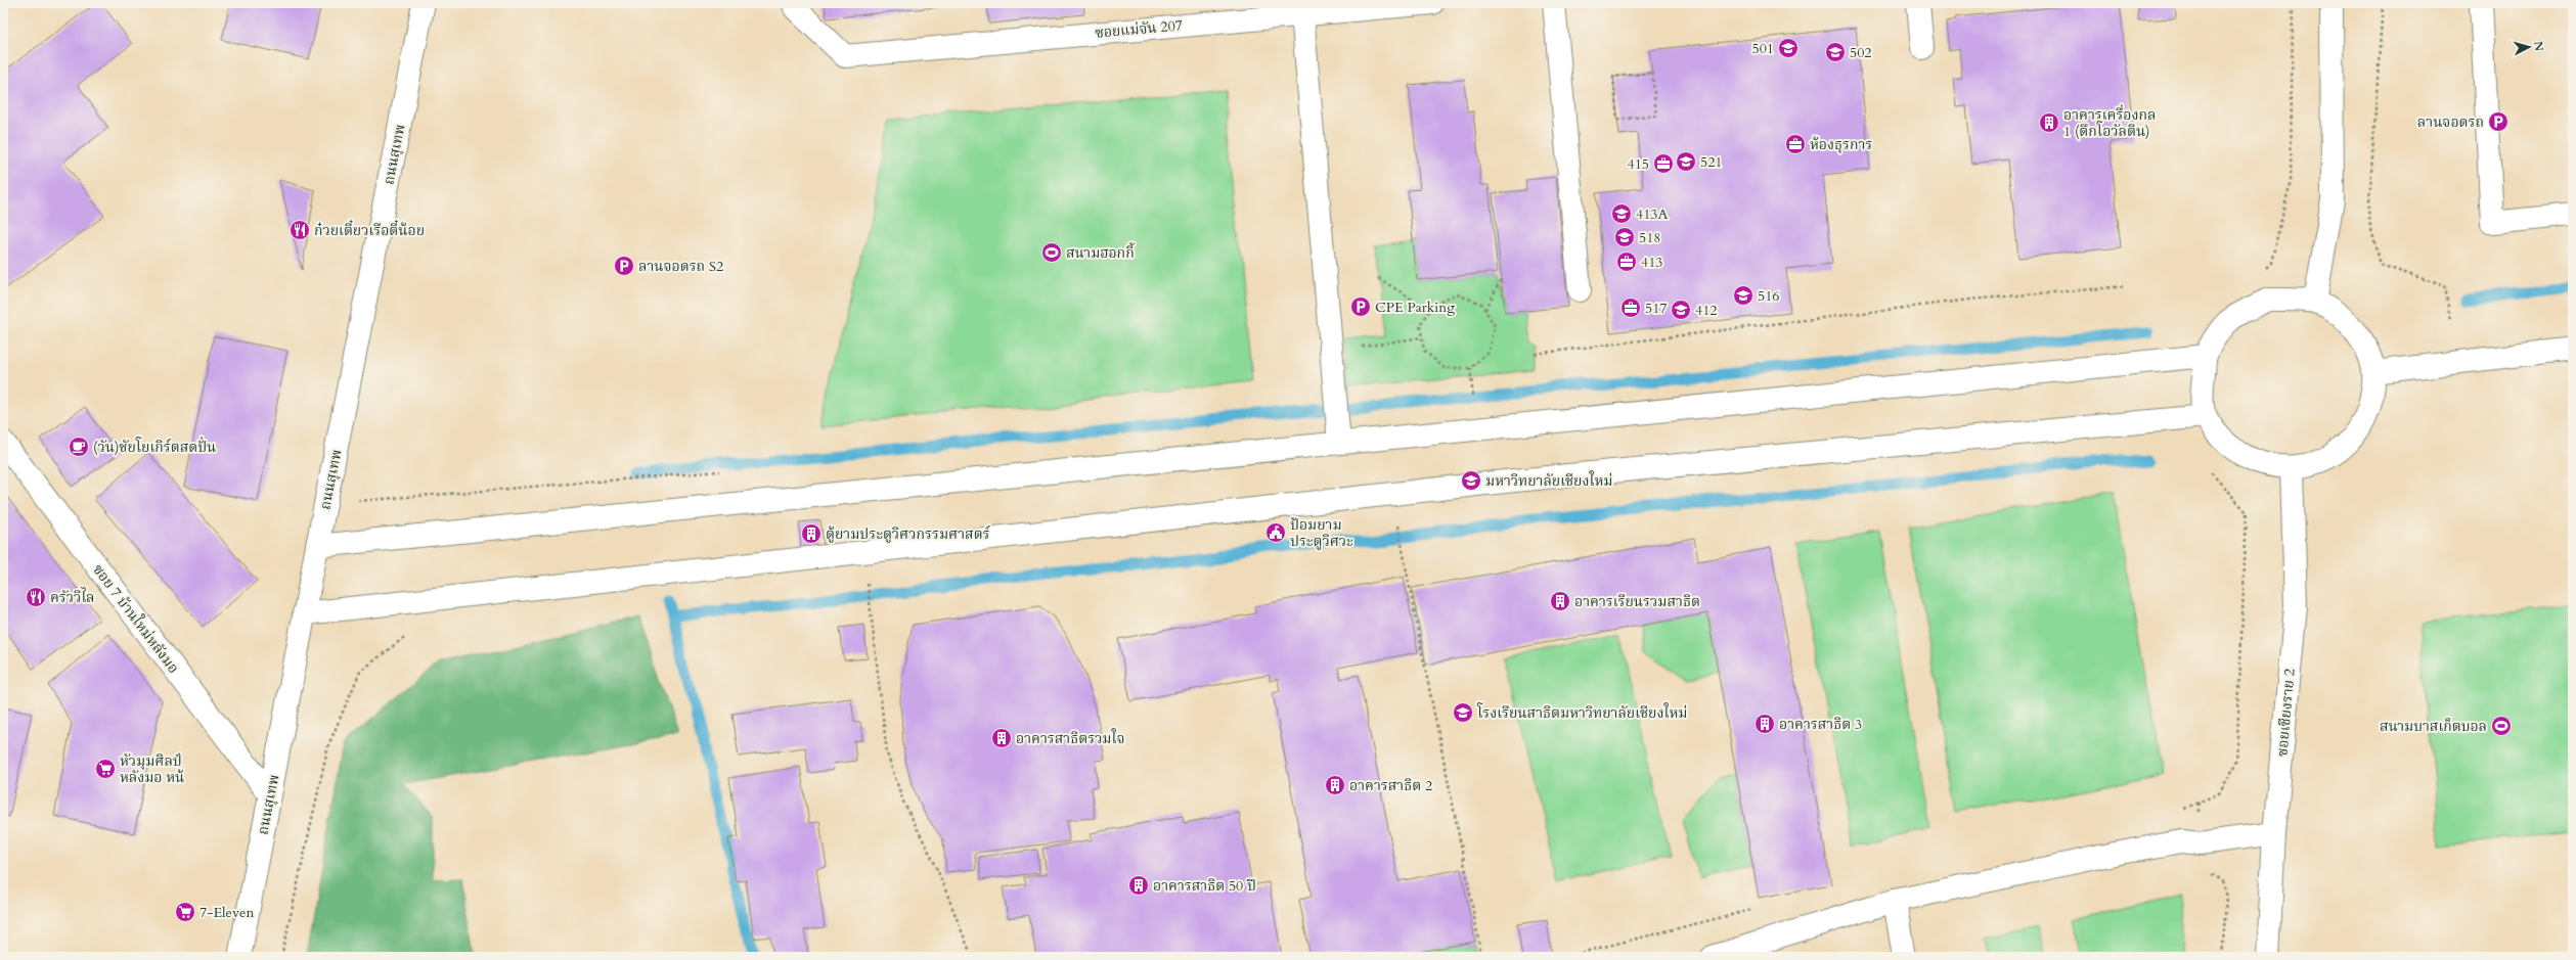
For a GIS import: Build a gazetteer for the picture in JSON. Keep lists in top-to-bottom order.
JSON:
{
  "streets": {
    "street": [
      "ซอยแม่จัน 207",
      "ถนนสุเทพ",
      "ซอย 7 บ้านใหม่หลังมอ",
      "ซอยเชียงราย 2"
    ]
  },
  "crossings": [
    ["ถนนสุเทพ", "ซอย 7 บ้านใหม่หลังมอ"]
  ],
  "places": {
    "school or university": [
      "501",
      "502",
      "521",
      "413A",
      "518",
      "516",
      "412",
      "มหาวิทยาลัยเชียงใหม่",
      "โรงเรียนสาธิตมหาวิทยาลัยเชียงใหม่"
    ],
    "parking": ["ลานจอดรถ", "ลานจอดรถ S2", "CPE Parking"],
    "building": [
      "อาคารเครื่องกล 1 (ตึกโอวัลติน)",
      "ตู้ยามประตูวิศวกรรมศาสตร์",
      "อาคารเรียนรวมสาธิต",
      "อาคารสาธิต 3",
      "อาคารสาธิตรวมใจ",
      "อาคารสาธิต 2",
      "อาคารสาธิต 50 ปี"
    ],
    "office": [
      "ห้องธุรการ",
      "415",
      "413",
      "517"
    ],
    "restaurant": ["ก๋วยเตี๋ยวเรือตี๋น้อย", "ครัววิไล"],
    "sports": ["สนามฮอกกี้", "สนามบาสเก็ตบอล"],
    "cafe": ["(วัน)ชัยโยเกิร์ตสดปั่น"],
    "public building": ["ป้อมยาม ประตูวิศวะ"],
    "supermarket": ["หัวมุมศิลป์ หลังมอ หน้", "7-Eleven"]
  },
  "north": "right"
}
